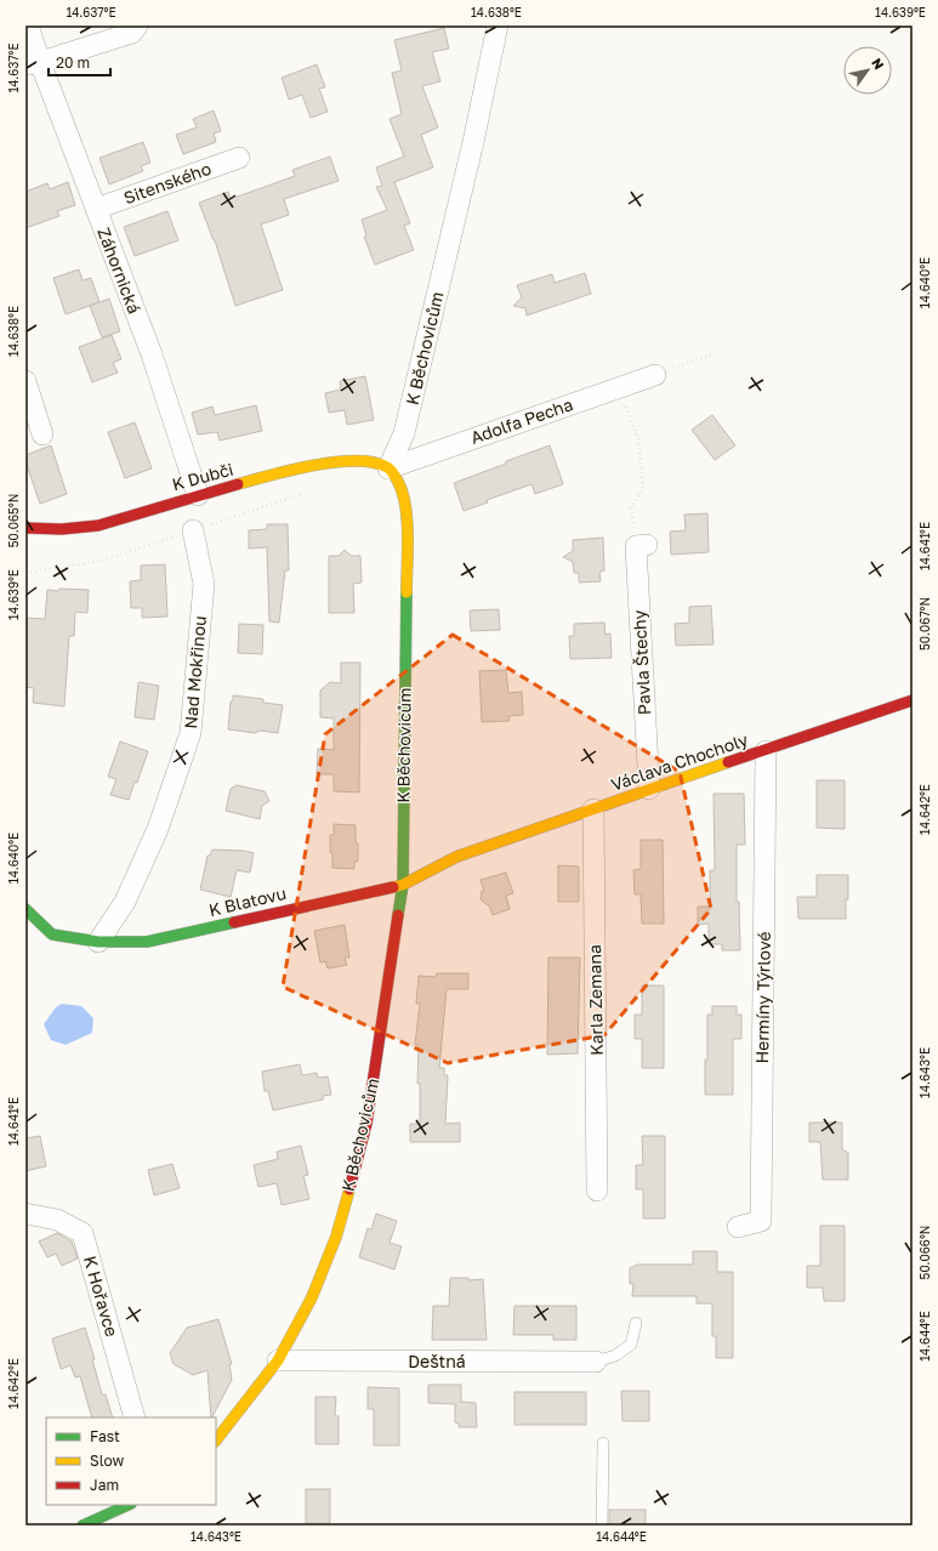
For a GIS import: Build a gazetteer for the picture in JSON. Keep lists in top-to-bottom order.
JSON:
{
  "streets": {
    "street": [
      "Sitenského",
      "Záhornická",
      "K Běchovicům",
      "Adolfa Pecha",
      "K Dubči",
      "Pavla Štechy",
      "Nad Mokřinou",
      "Václava Chocholy",
      "K Blatovu",
      "Hermíny Týrlové",
      "Karla Zemana",
      "K Hořavce",
      "Deštná"
    ]
  },
  "crossings": [
    ["Sitenského", "Záhornická"],
    ["Záhornická", "K Dubči"],
    ["K Běchovicům", "Adolfa Pecha"],
    ["K Běchovicům", "K Dubči"],
    ["K Běchovicům", "K Blatovu"],
    ["K Běchovicům", "Deštná"],
    ["Adolfa Pecha", "K Dubči"],
    ["Pavla Štechy", "Václava Chocholy"],
    ["Nad Mokřinou", "K Blatovu"],
    ["Václava Chocholy", "K Blatovu"],
    ["Václava Chocholy", "Hermíny Týrlové"],
    ["Václava Chocholy", "Karla Zemana"]
  ],
  "legend": ["Fast", "Slow", "Jam"],
  "scale_bar": "20 m",
  "north": "top right",
  "coordinates": [
    "14.637°E",
    "14.638°E",
    "14.639°E",
    "14.640°E",
    "50.065°N",
    "14.641°E",
    "50.067°N",
    "14.642°E",
    "14.643°E",
    "50.066°N",
    "14.644°E"
  ]
}
